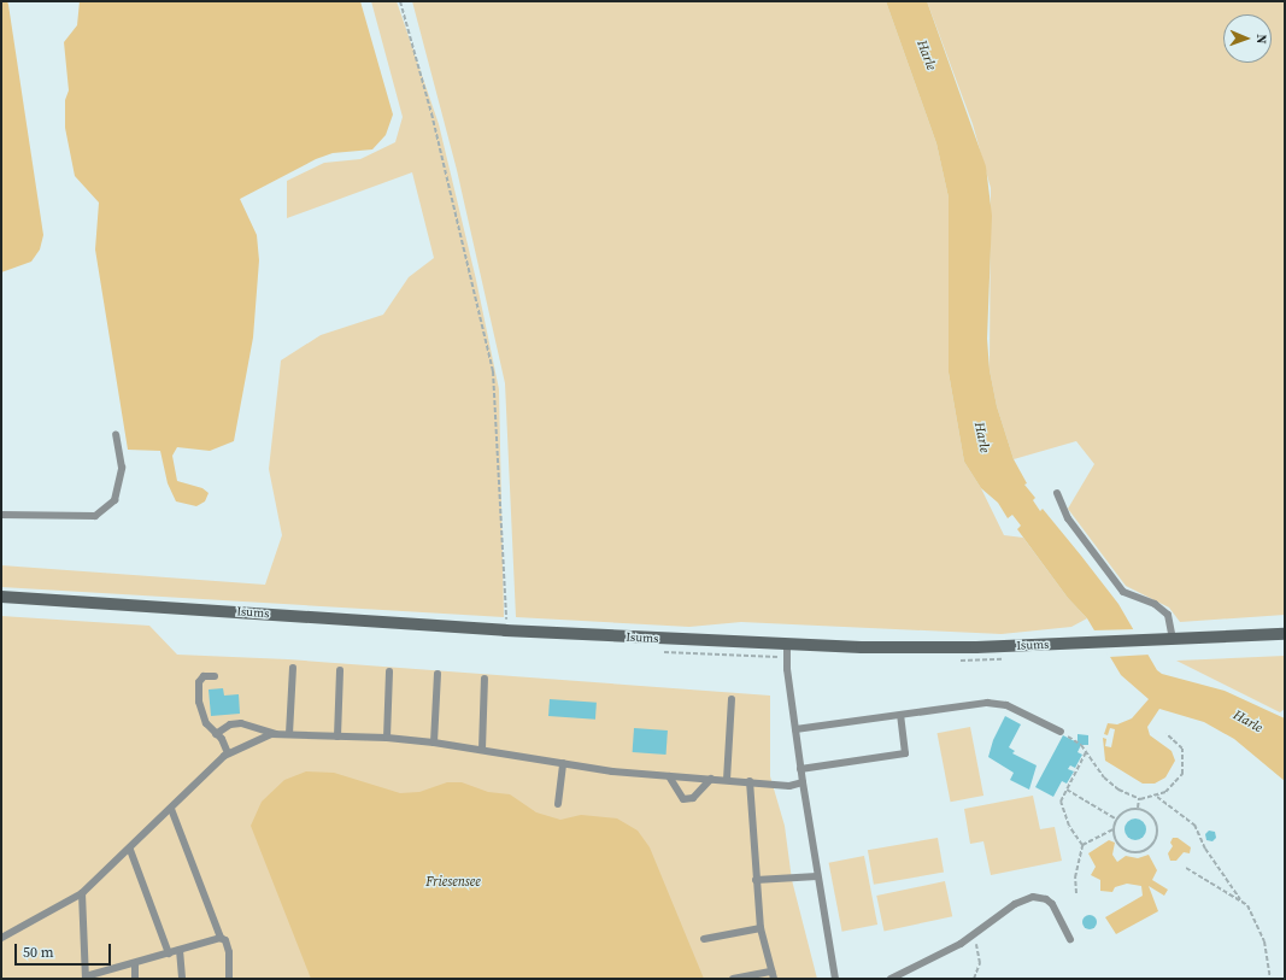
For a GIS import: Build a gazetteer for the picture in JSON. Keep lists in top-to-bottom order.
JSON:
{
  "streets": {
    "main road": ["Isums"]
  },
  "water": ["Harle", "Friesensee"],
  "scale_bar": "50 m",
  "north": "right"
}
